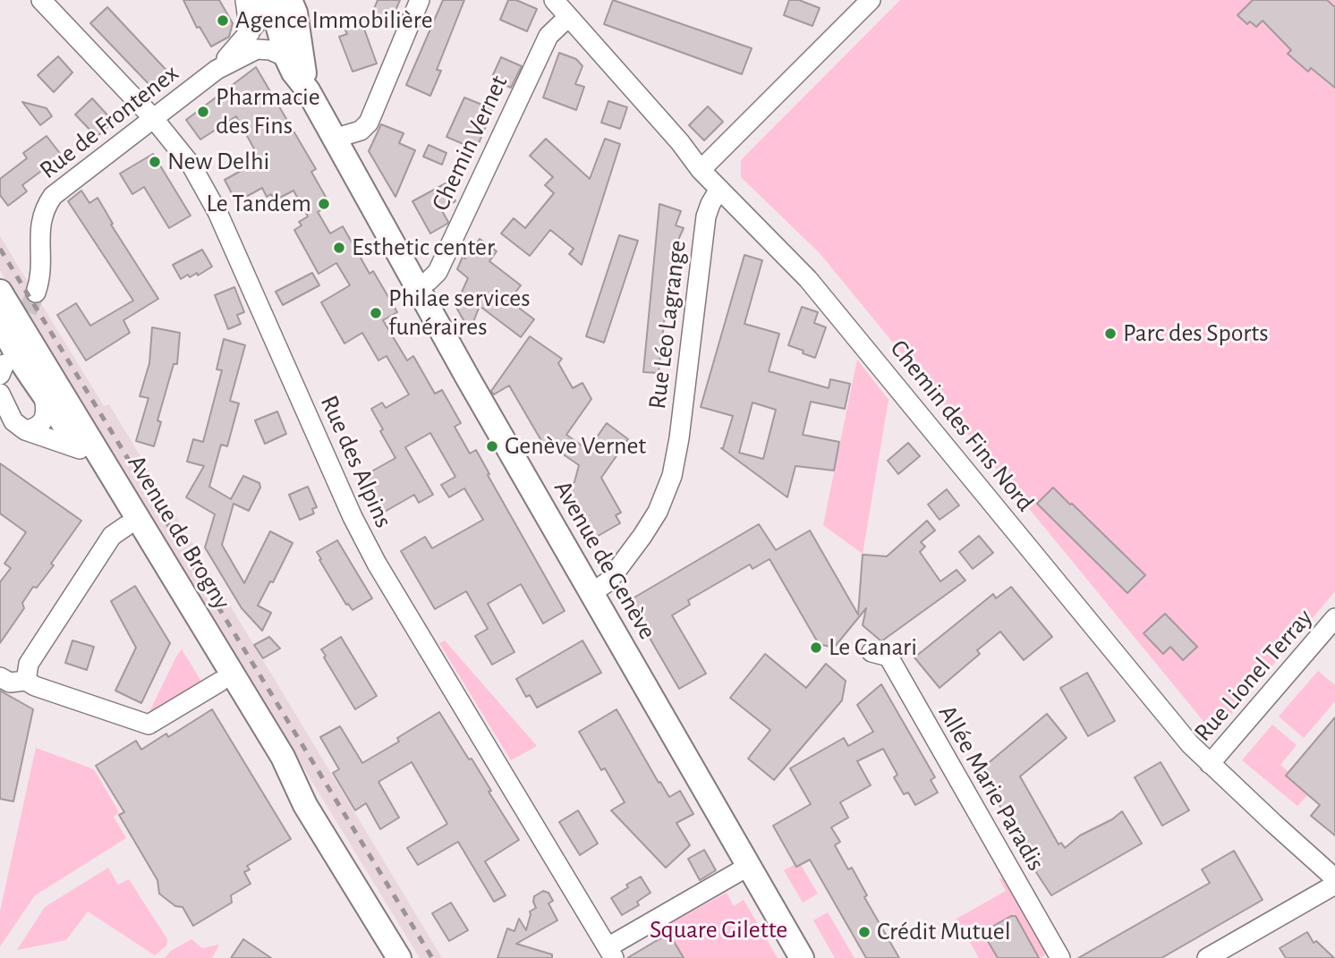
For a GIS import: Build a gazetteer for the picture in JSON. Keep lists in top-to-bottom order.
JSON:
{
  "streets": {
    "main road": ["Avenue de Brogny", "Avenue de Genève"],
    "street": [
      "Rue de Frontenex",
      "Chemin Vernet",
      "Rue Léo Lagrange",
      "Chemin des Fins Nord",
      "Rue des Alpins",
      "Rue Lionel Terray",
      "Allée Marie Paradis"
    ]
  },
  "crossings": [
    ["Rue de Frontenex", "Rue des Alpins"],
    ["Rue de Frontenex", "Avenue de Genève"],
    ["Chemin Vernet", "Chemin des Fins Nord"],
    ["Chemin Vernet", "Avenue de Genève"],
    ["Rue Léo Lagrange", "Chemin des Fins Nord"],
    ["Rue Léo Lagrange", "Avenue de Genève"],
    ["Chemin des Fins Nord", "Rue Lionel Terray"]
  ],
  "parks": ["Square Gilette"],
  "places": [
    "Agence Immobilière",
    "Pharmacie des Fins",
    "New Delhi",
    "Le Tandem",
    "Esthetic center",
    "Philae services funéraires",
    "Parc des Sports",
    "Genève Vernet",
    "Le Canari",
    "Crédit Mutuel"
  ]
}
